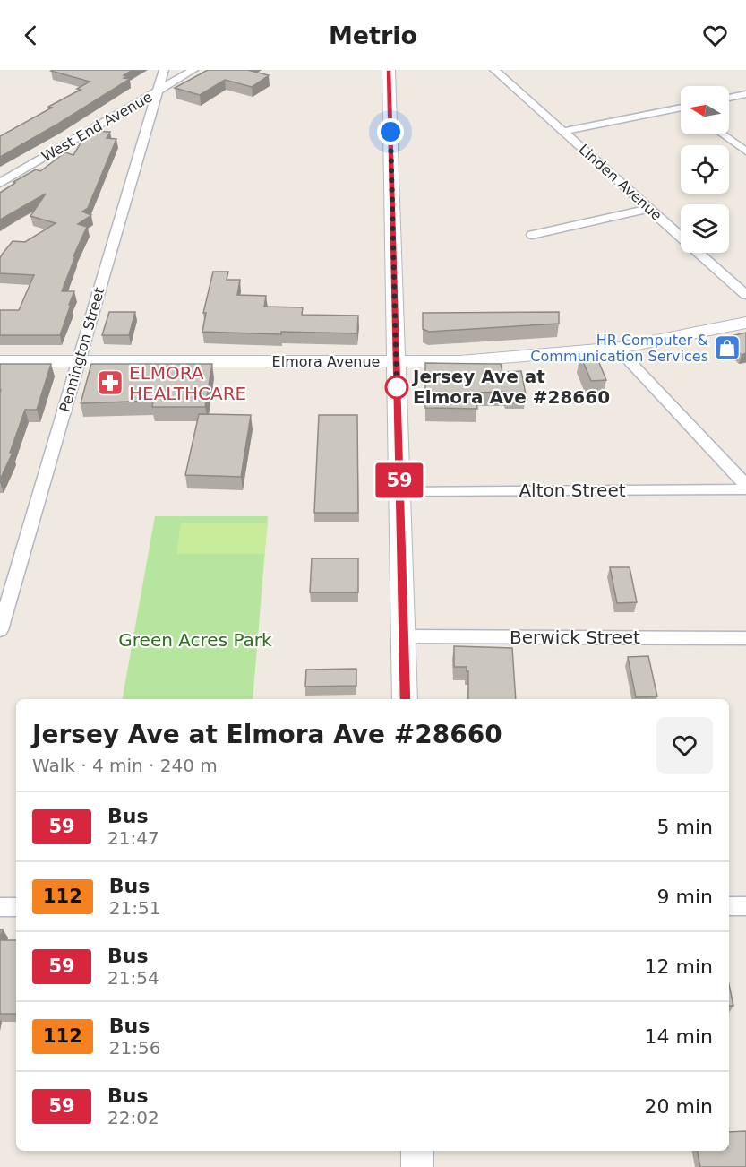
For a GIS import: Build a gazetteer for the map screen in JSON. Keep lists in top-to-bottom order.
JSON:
{
  "streets": {
    "street": [
      "West End Avenue",
      "Linden Avenue",
      "Pennington Street",
      "Elmora Avenue",
      "Alton Street",
      "Berwick Street"
    ]
  },
  "crossings": [
    ["West End Avenue", "Pennington Street"],
    ["Pennington Street", "Elmora Avenue"]
  ],
  "parks": ["Green Acres Park"],
  "places": {
    "shop": ["HR Computer & Communication Services"],
    "pharmacy": ["ELMORA HEALTHCARE"],
    "other": ["Jersey Ave at Elmora Ave #28660"]
  },
  "lines": ["bus line 59"],
  "north": "left",
  "page": {
    "header": "Metrio",
    "on_map": "59",
    "heading": ["Jersey Ave at Elmora Ave #28660", "Walk · 4 min · 240 m"],
    "list": [
      {
        "mark": "59",
        "name": "Bus",
        "note": "21:47",
        "value": "5 min"
      },
      {
        "mark": "112",
        "name": "Bus",
        "note": "21:51",
        "value": "9 min"
      },
      {
        "mark": "59",
        "name": "Bus",
        "note": "21:54",
        "value": "12 min"
      },
      {
        "mark": "112",
        "name": "Bus",
        "note": "21:56",
        "value": "14 min"
      },
      {
        "mark": "59",
        "name": "Bus",
        "note": "22:02",
        "value": "20 min"
      }
    ]
  }
}
